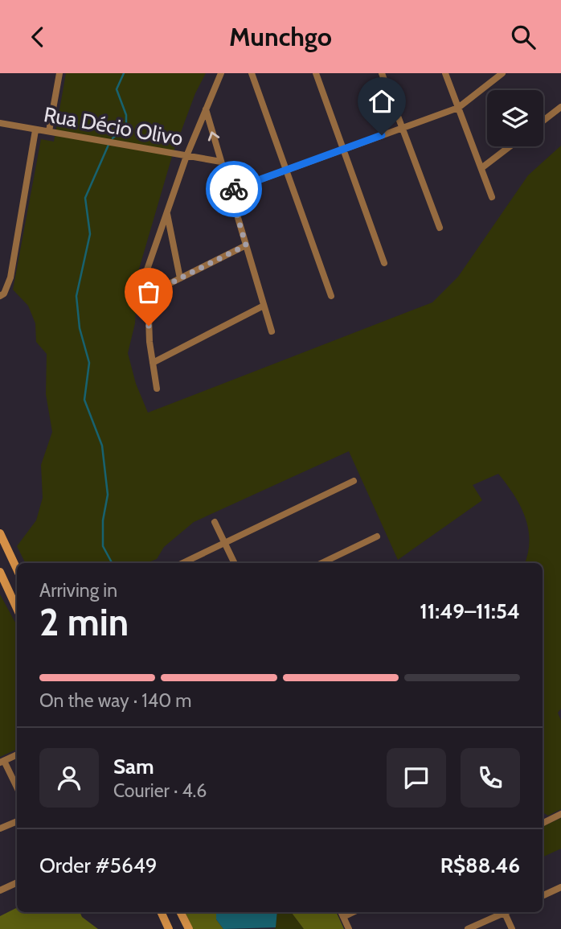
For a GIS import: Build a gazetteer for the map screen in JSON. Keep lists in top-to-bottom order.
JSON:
{
  "streets": {
    "street": ["Rua Décio Olivo"]
  },
  "page": {
    "header": "Munchgo",
    "heading": ["2 min", "Arriving in", "11:49–11:54"],
    "panel": [
      "Sam",
      "Courier · 4.6",
      "Order #5649",
      "R$88.46"
    ],
    "bar": "On the way · 140 m"
  }
}
